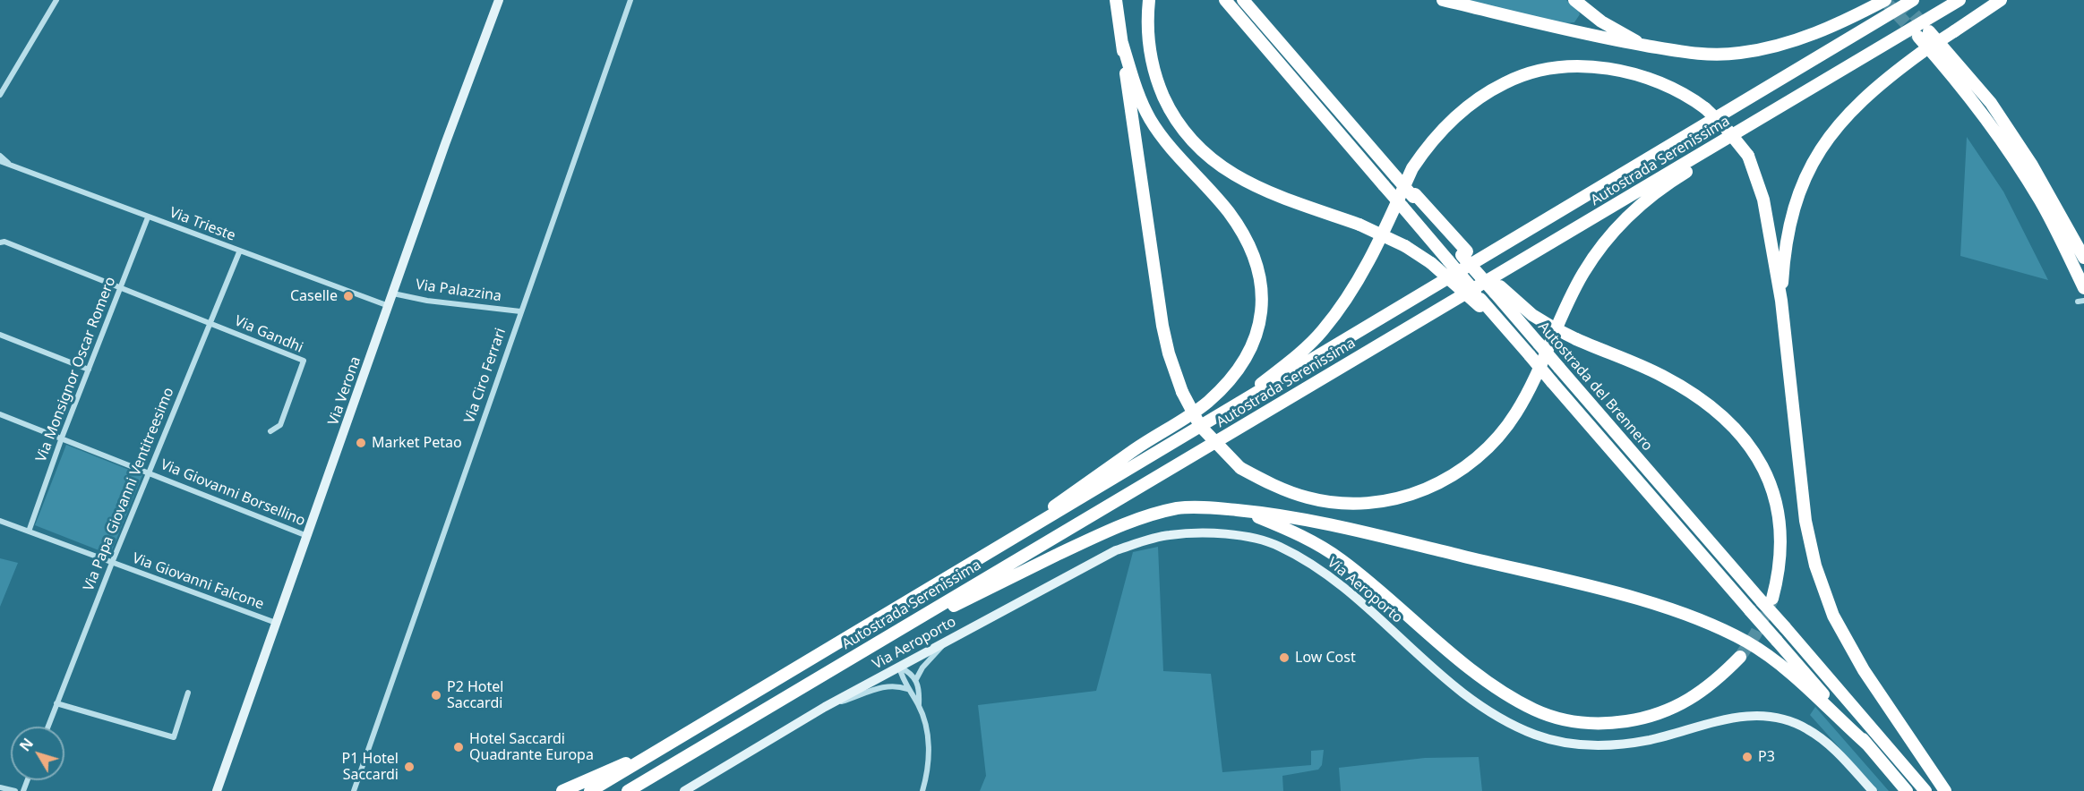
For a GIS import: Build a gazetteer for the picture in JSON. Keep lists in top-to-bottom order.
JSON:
{
  "streets": {
    "highway": ["Autostrada Serenissima", "Autostrada del Brennero"],
    "street": [
      "Via Trieste",
      "Via Palazzina",
      "Via Gandhi",
      "Via Monsignor Oscar Romero",
      "Via Ciro Ferrari",
      "Via Verona",
      "Via Papa Giovanni Ventitreesimo",
      "Via Giovanni Borsellino",
      "Via Giovanni Falcone",
      "Via Aeroporto"
    ]
  },
  "crossings": [
    ["Via Trieste", "Via Monsignor Oscar Romero"],
    ["Via Trieste", "Via Verona"],
    ["Via Trieste", "Via Papa Giovanni Ventitreesimo"],
    ["Via Palazzina", "Via Ciro Ferrari"],
    ["Via Palazzina", "Via Verona"],
    ["Via Gandhi", "Via Papa Giovanni Ventitreesimo"],
    ["Via Monsignor Oscar Romero", "Via Giovanni Borsellino"],
    ["Via Monsignor Oscar Romero", "Via Giovanni Falcone"],
    ["Via Verona", "Via Giovanni Borsellino"],
    ["Via Verona", "Via Giovanni Falcone"],
    ["Via Papa Giovanni Ventitreesimo", "Via Giovanni Borsellino"],
    ["Via Papa Giovanni Ventitreesimo", "Via Giovanni Falcone"]
  ],
  "places": [
    "Caselle",
    "Market Petao",
    "Low Cost",
    "P2 Hotel Saccardi",
    "Hotel Saccardi Quadrante Europa",
    "P3",
    "P1 Hotel Saccardi"
  ],
  "north": "top left"
}
